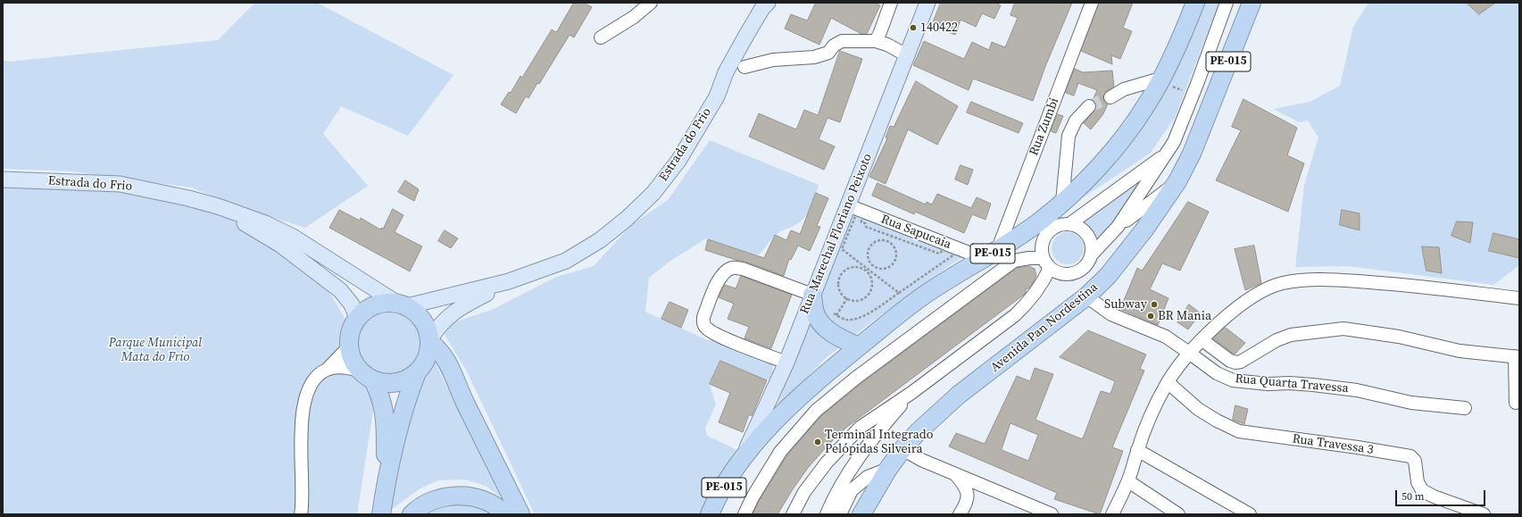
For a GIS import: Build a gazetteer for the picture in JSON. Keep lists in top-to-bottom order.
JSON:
{
  "streets": {
    "highway": ["PE-015", "Avenida Pan Nordestina"],
    "main road": ["Estrada do Frio", "Rua Marechal Floriano Peixoto"],
    "street": [
      "Rua Zumbi",
      "Rua Sapucaia",
      "Rua Quarta Travessa",
      "Rua Travessa 3"
    ]
  },
  "crossings": [
    ["PE-015", "Rua Zumbi"],
    ["PE-015", "Rua Sapucaia"],
    ["PE-015", "Rua Marechal Floriano Peixoto"],
    ["Rua Zumbi", "Rua Sapucaia"],
    ["Rua Sapucaia", "Rua Marechal Floriano Peixoto"],
    ["Avenida Pan Nordestina", "Rua Quarta Travessa"]
  ],
  "parks": ["Parque Municipal Mata do Frio"],
  "places": [
    "140422",
    "Subway",
    "BR Mania",
    "Terminal Integrado Pelópidas Silveira"
  ],
  "scale_bar": "50 m"
}
